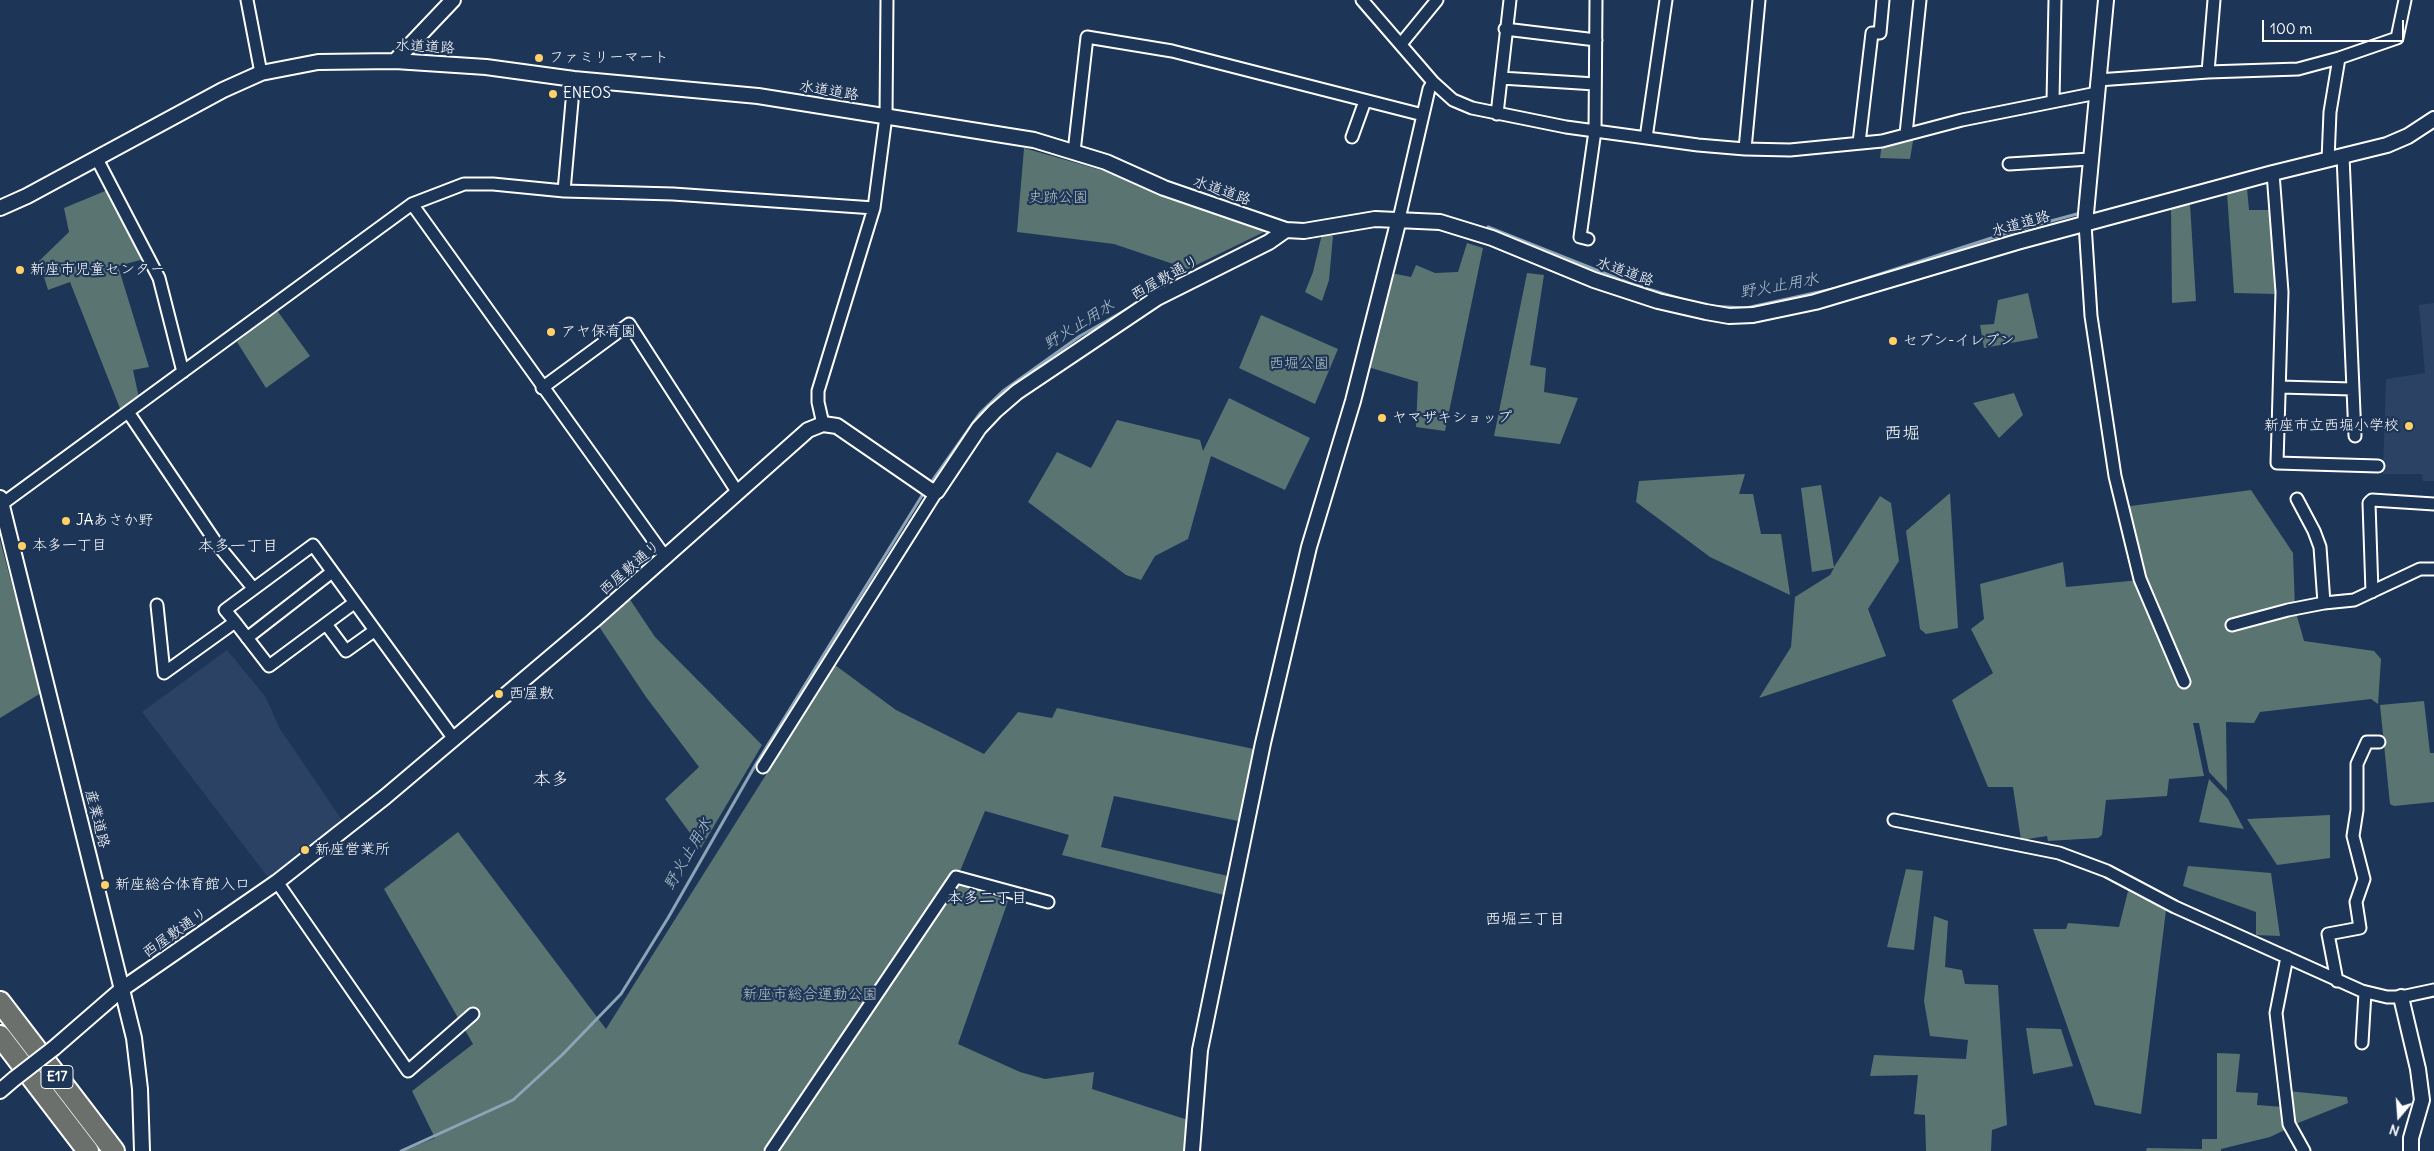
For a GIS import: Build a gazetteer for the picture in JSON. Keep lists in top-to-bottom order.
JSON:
{
  "streets": {
    "highway": ["E17"],
    "street": ["水道道路", "西屋敷通り", "産業道路"]
  },
  "crossings": [
    ["水道道路", "西屋敷通り"],
    ["西屋敷通り", "産業道路"]
  ],
  "districts": [
    "西堀",
    "本多一丁目",
    "本多",
    "本多二丁目",
    "西堀三丁目"
  ],
  "water": ["野火止用水"],
  "parks": ["史跡公園", "西堀公園", "新座市総合運動公園"],
  "places": [
    "ファミリーマート",
    "ENEOS",
    "新座市児童センター",
    "アヤ保育園",
    "セブン-イレブン",
    "ヤマザキショップ",
    "新座市立西堀小学校",
    "JAあさか野",
    "本多一丁目",
    "西屋敷",
    "新座営業所",
    "新座総合体育館入口"
  ],
  "scale_bar": "100 m",
  "north": "bottom"
}
